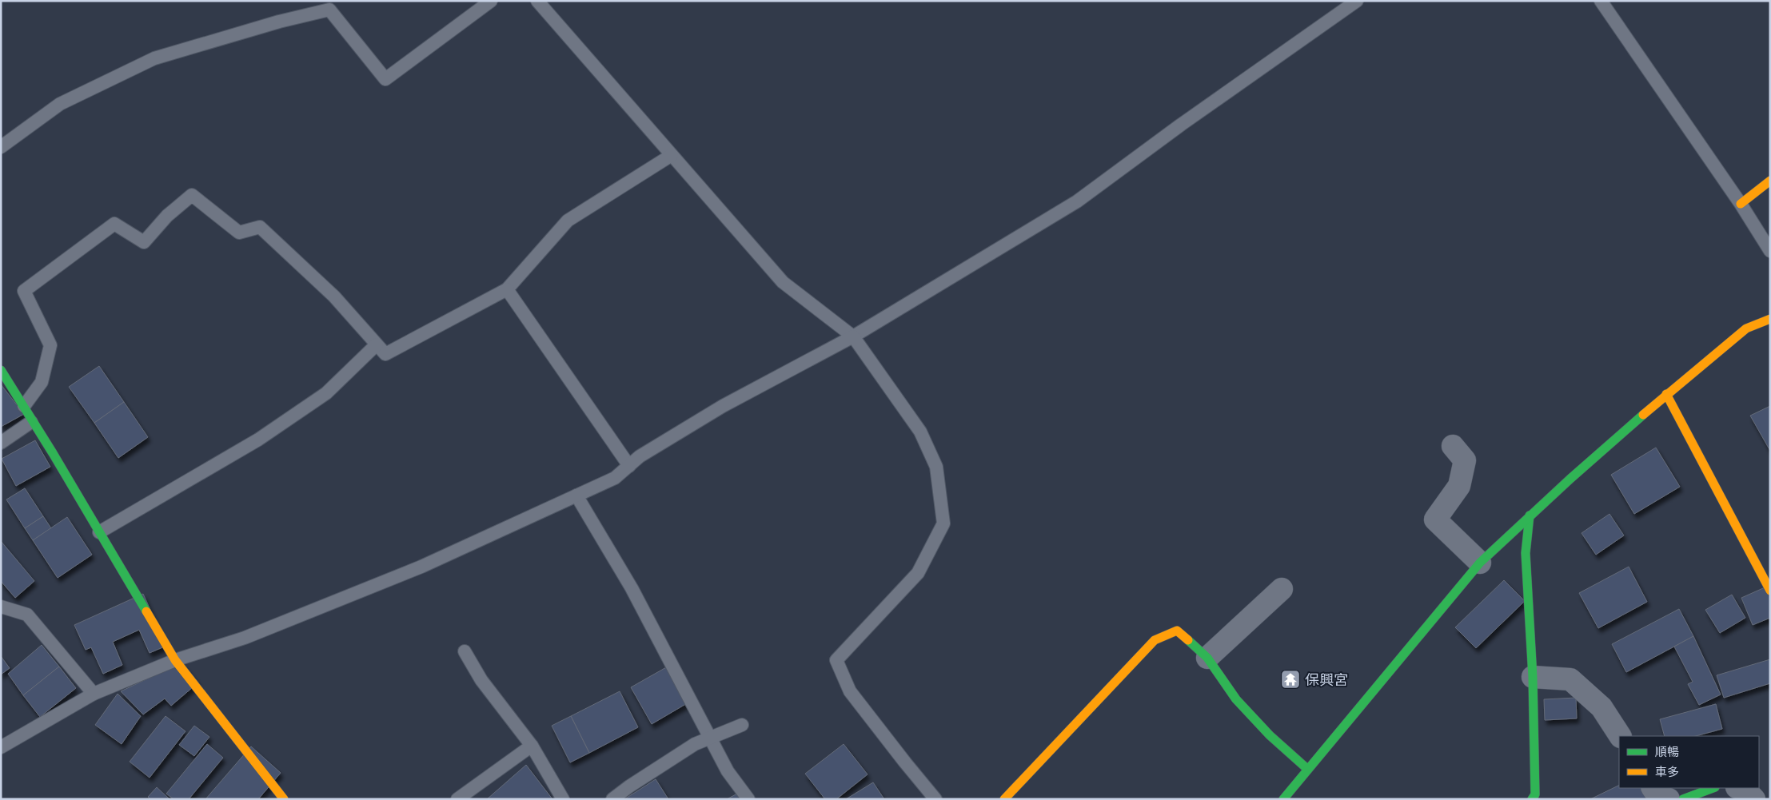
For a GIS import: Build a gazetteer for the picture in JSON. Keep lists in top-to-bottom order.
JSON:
{
  "places": {
    "temple": ["保興宮"]
  },
  "legend": ["順暢", "車多"]
}
